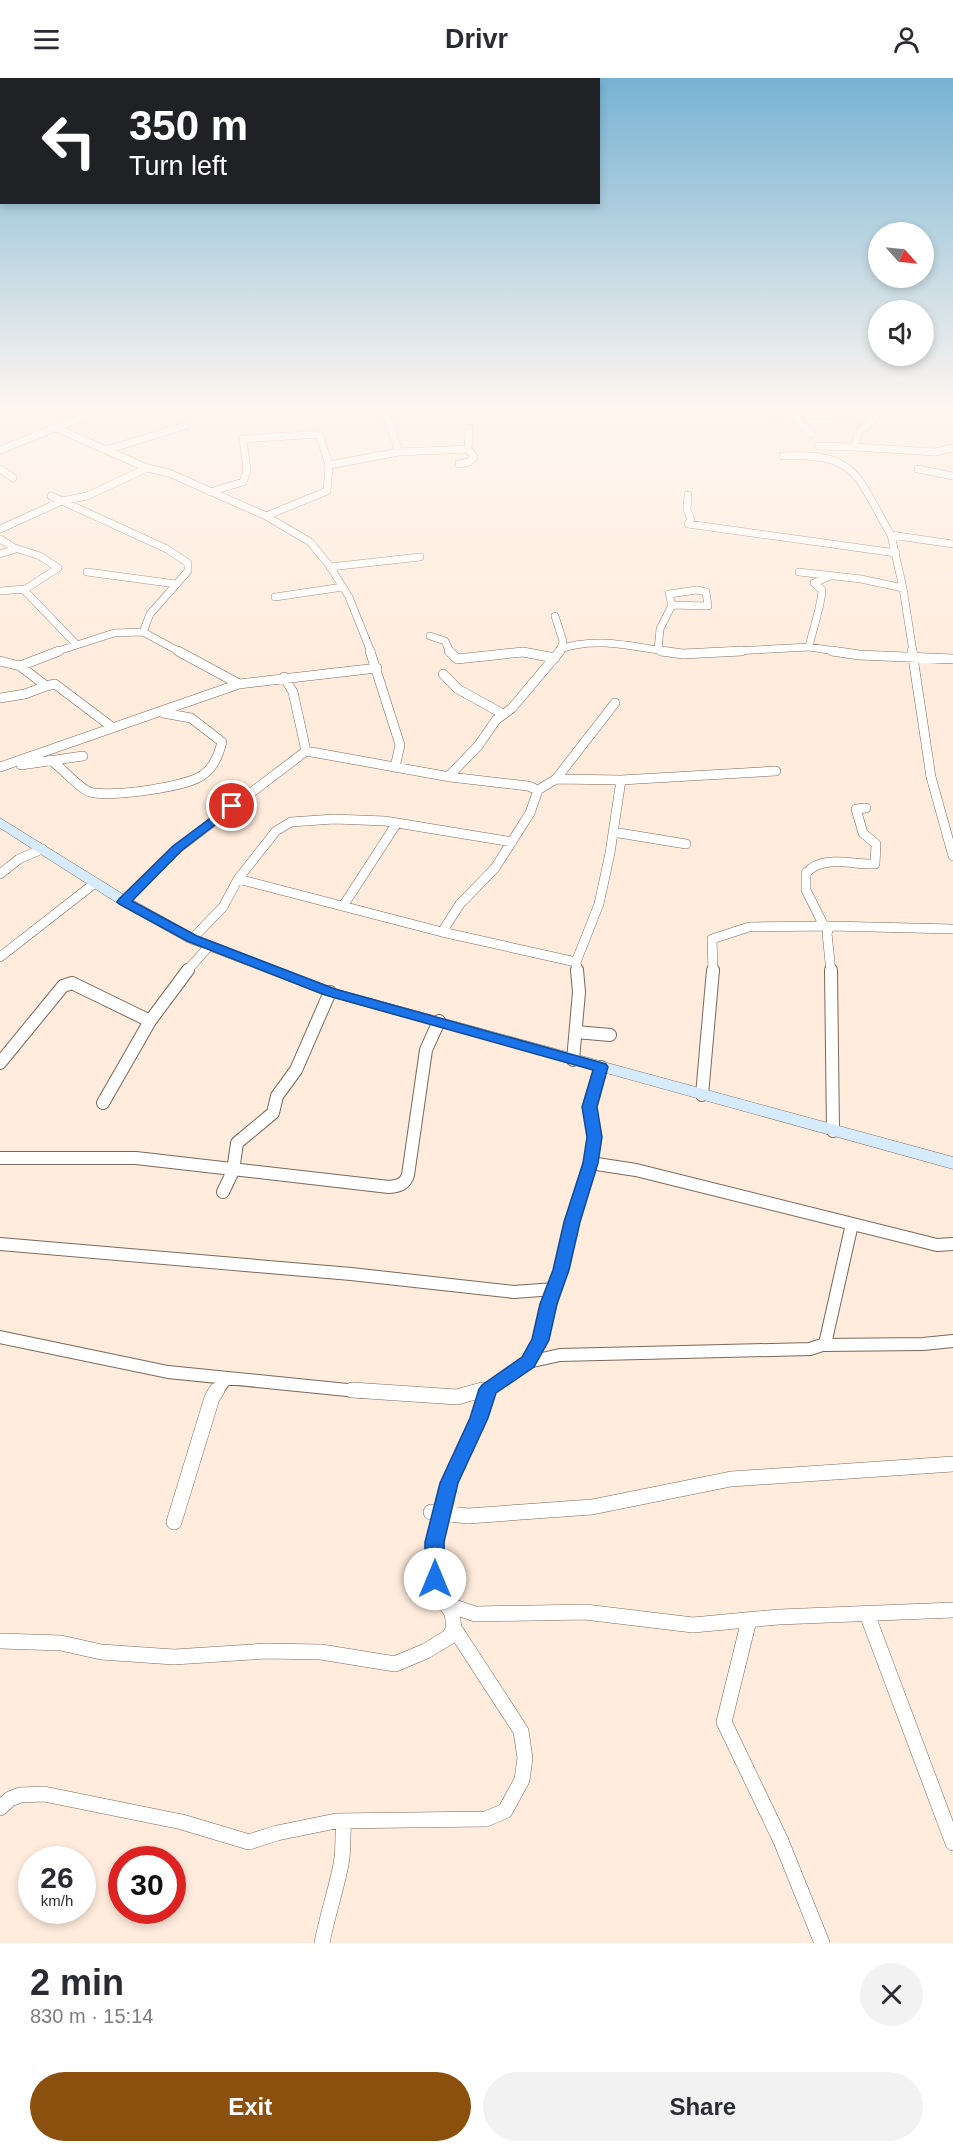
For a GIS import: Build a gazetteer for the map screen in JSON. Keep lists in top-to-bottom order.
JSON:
{
  "north": "bottom right",
  "page": {
    "header": "Drivr",
    "turn": ["350 m", "Turn left"],
    "speed": "26 km/h",
    "limit": "30",
    "heading": ["2 min", "830 m · 15:14"],
    "buttons": ["Exit", "Share"]
  }
}
